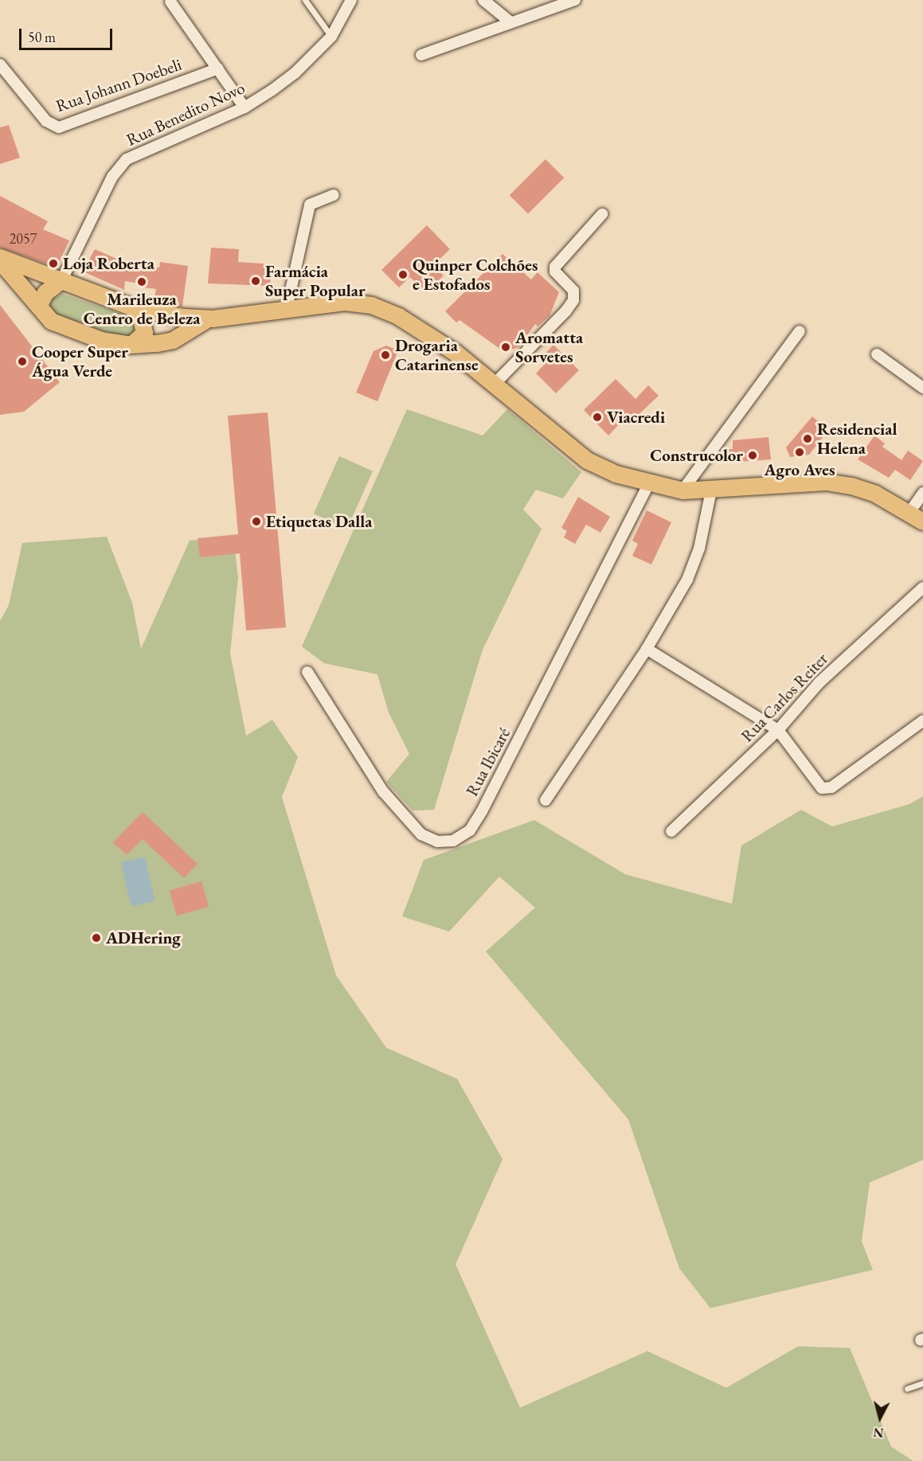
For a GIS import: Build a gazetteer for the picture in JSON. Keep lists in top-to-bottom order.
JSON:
{
  "streets": {
    "street": [
      "Rua Johann Doebeli",
      "Rua Benedito Novo",
      "Rua Carlos Reiter",
      "Rua Ibicaré"
    ]
  },
  "places": [
    "Loja Roberta",
    "Quinper Colchões e Estofados",
    "Farmácia Super Popular",
    "Marileuza Centro de Beleza",
    "Aromatta Sorvetes",
    "Drogaria Catarinense",
    "Cooper Super Água Verde",
    "Viacredi",
    "Residencial Helena",
    "Agro Aves",
    "Construcolor",
    "Etiquetas Dalla",
    "ADHering"
  ],
  "house_numbers": ["2057"],
  "scale_bar": "50 m",
  "north": "bottom"
}
